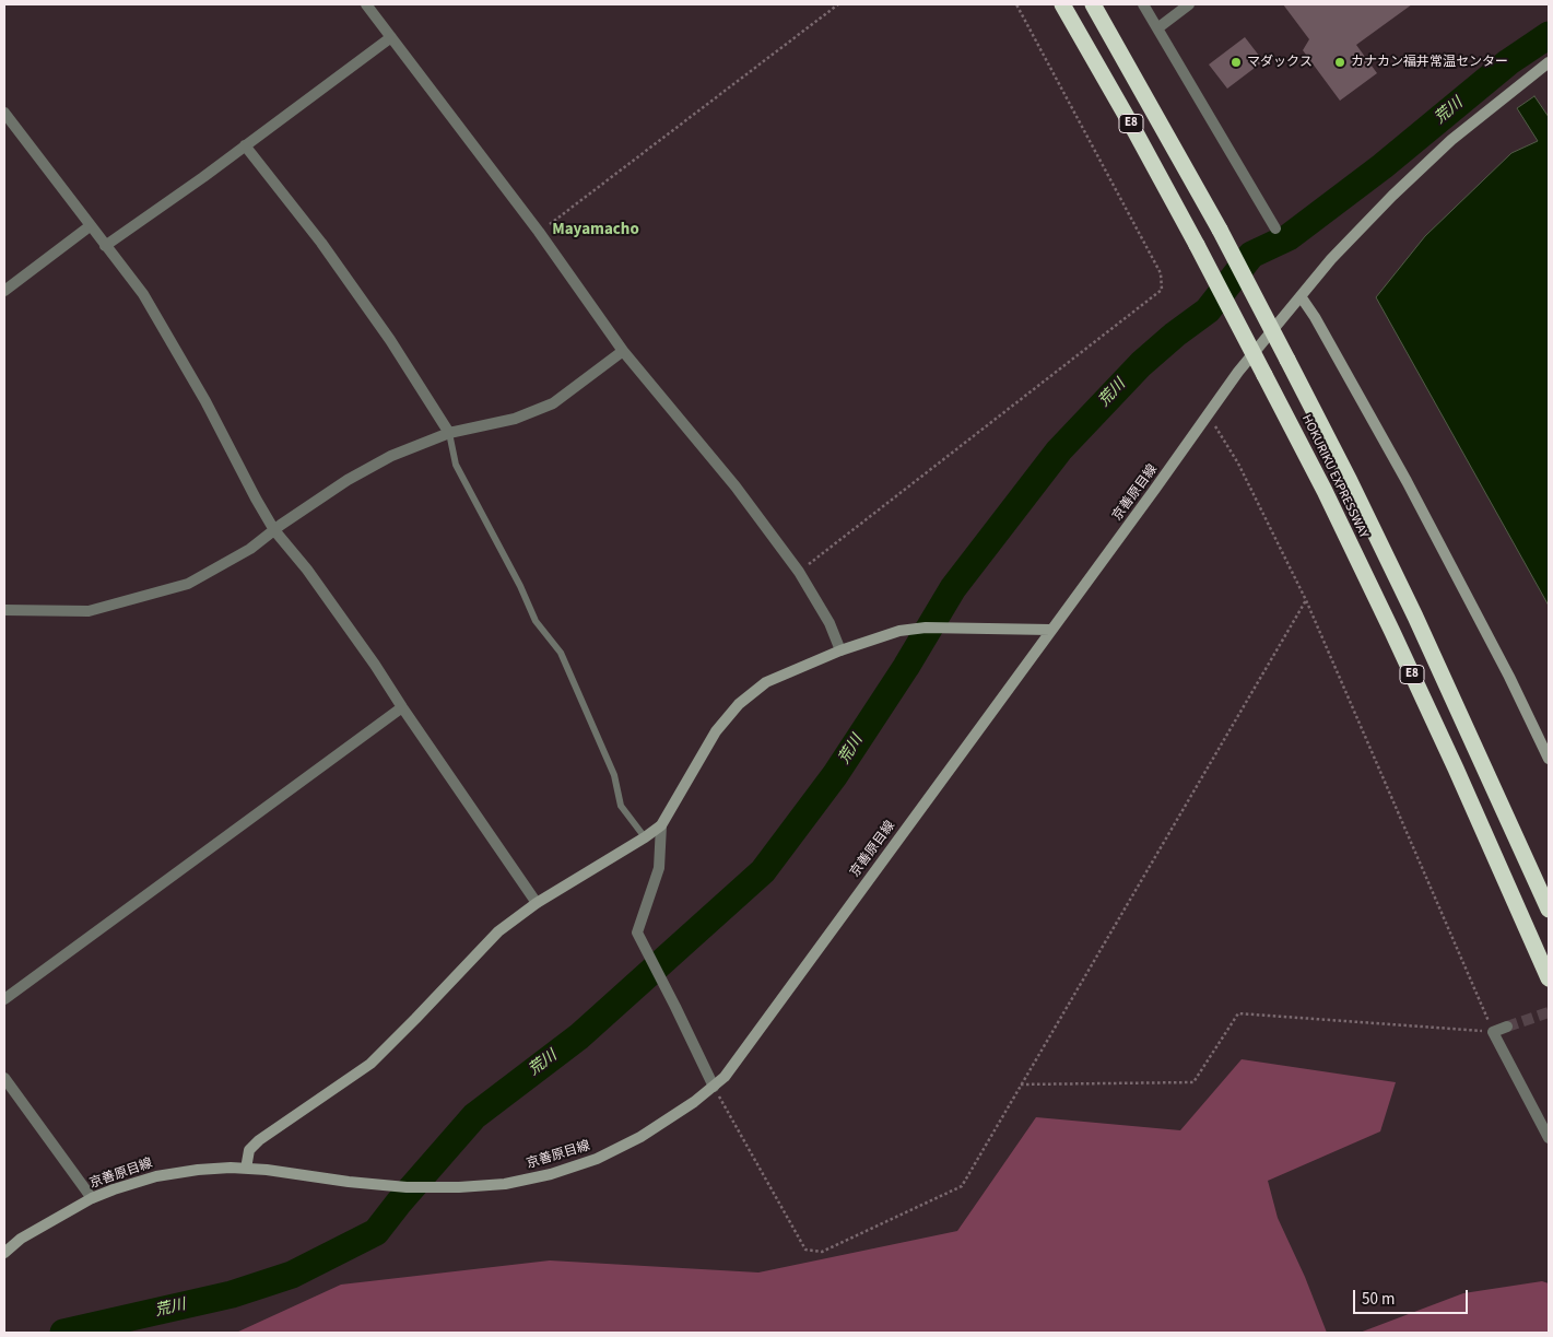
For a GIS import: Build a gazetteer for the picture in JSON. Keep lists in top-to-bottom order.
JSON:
{
  "streets": {
    "highway": ["E8", "HOKURIKU EXPRESSWAY"],
    "main road": ["京善原目線"]
  },
  "districts": ["Mayamacho"],
  "water": ["荒川"],
  "places": ["マダックス", "カナカン福井常温センター"],
  "scale_bar": "50 m"
}
